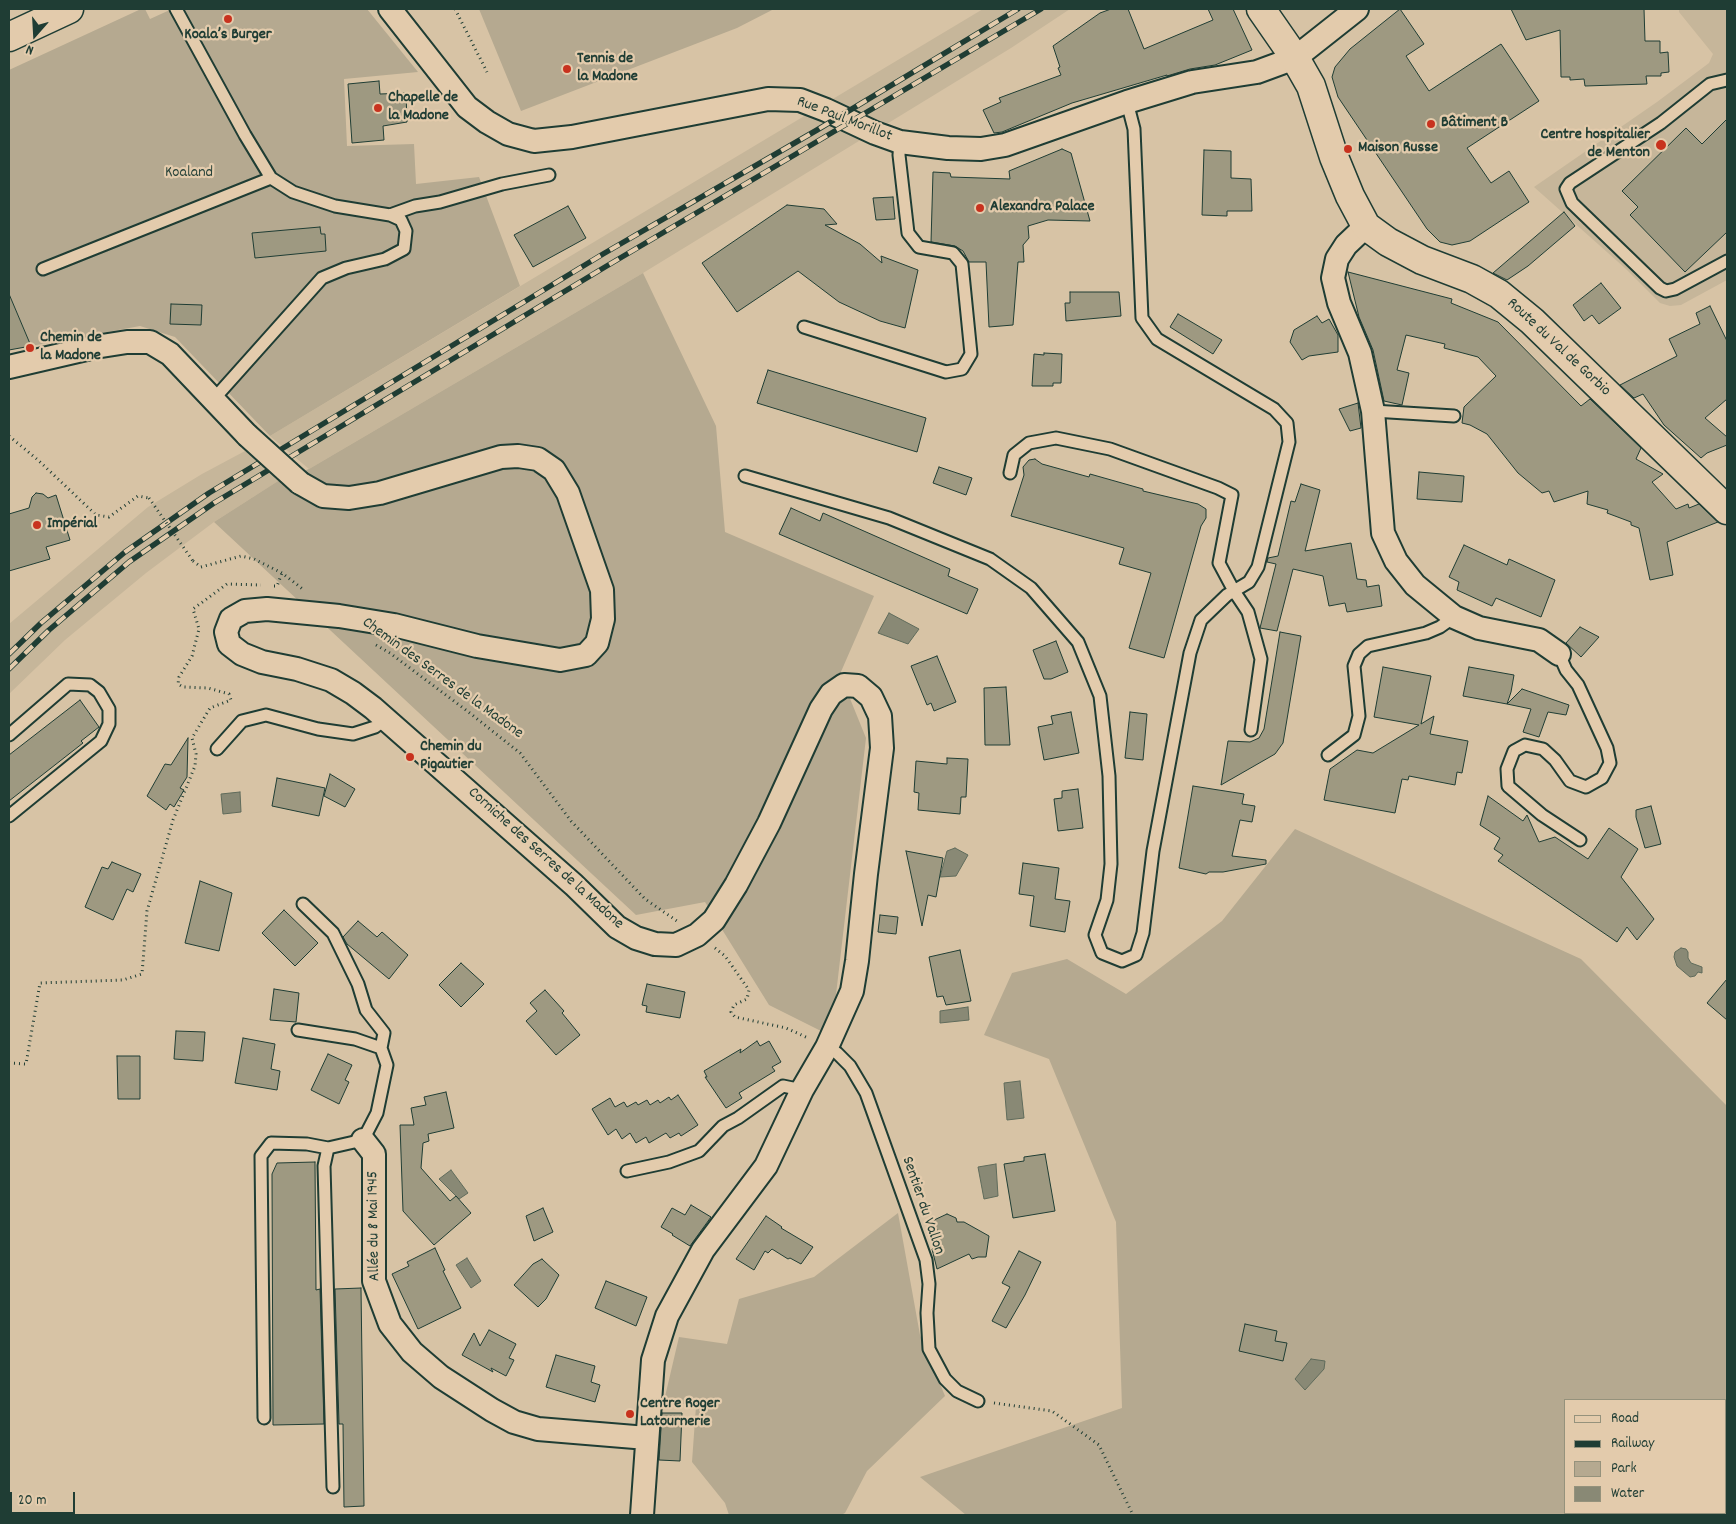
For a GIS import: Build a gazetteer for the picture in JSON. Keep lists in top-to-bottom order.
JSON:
{
  "streets": {
    "street": [
      "Rue Paul Morillot",
      "Route du Val de Gorbio",
      "Corniche des Serres de la Madone",
      "Allée du 8 Mai 1945"
    ],
    "lane": ["Sentier du Vallon"],
    "path": ["Chemin des Serres de la Madone"]
  },
  "crossings": [
    ["Rue Paul Morillot", "Route du Val de Gorbio"],
    ["Chemin des Serres de la Madone", "Corniche des Serres de la Madone"],
    ["Chemin des Serres de la Madone", "Sentier du Vallon"],
    ["Corniche des Serres de la Madone", "Sentier du Vallon"],
    ["Corniche des Serres de la Madone", "Allée du 8 Mai 1945"]
  ],
  "parks": ["Koaland"],
  "places": [
    "Koala’s Burger",
    "Tennis de la Madone",
    "Chapelle de la Madone",
    "Bâtiment B",
    "Centre hospitalier de Menton",
    "Maison Russe",
    "Alexandra Palace",
    "Chemin de la Madone",
    "Impérial",
    "Chemin du Pigautier",
    "Centre Roger Latournerie"
  ],
  "legend": [
    "Road",
    "Railway",
    "Park",
    "Water"
  ],
  "scale_bar": "20 m",
  "north": "bottom"
}
